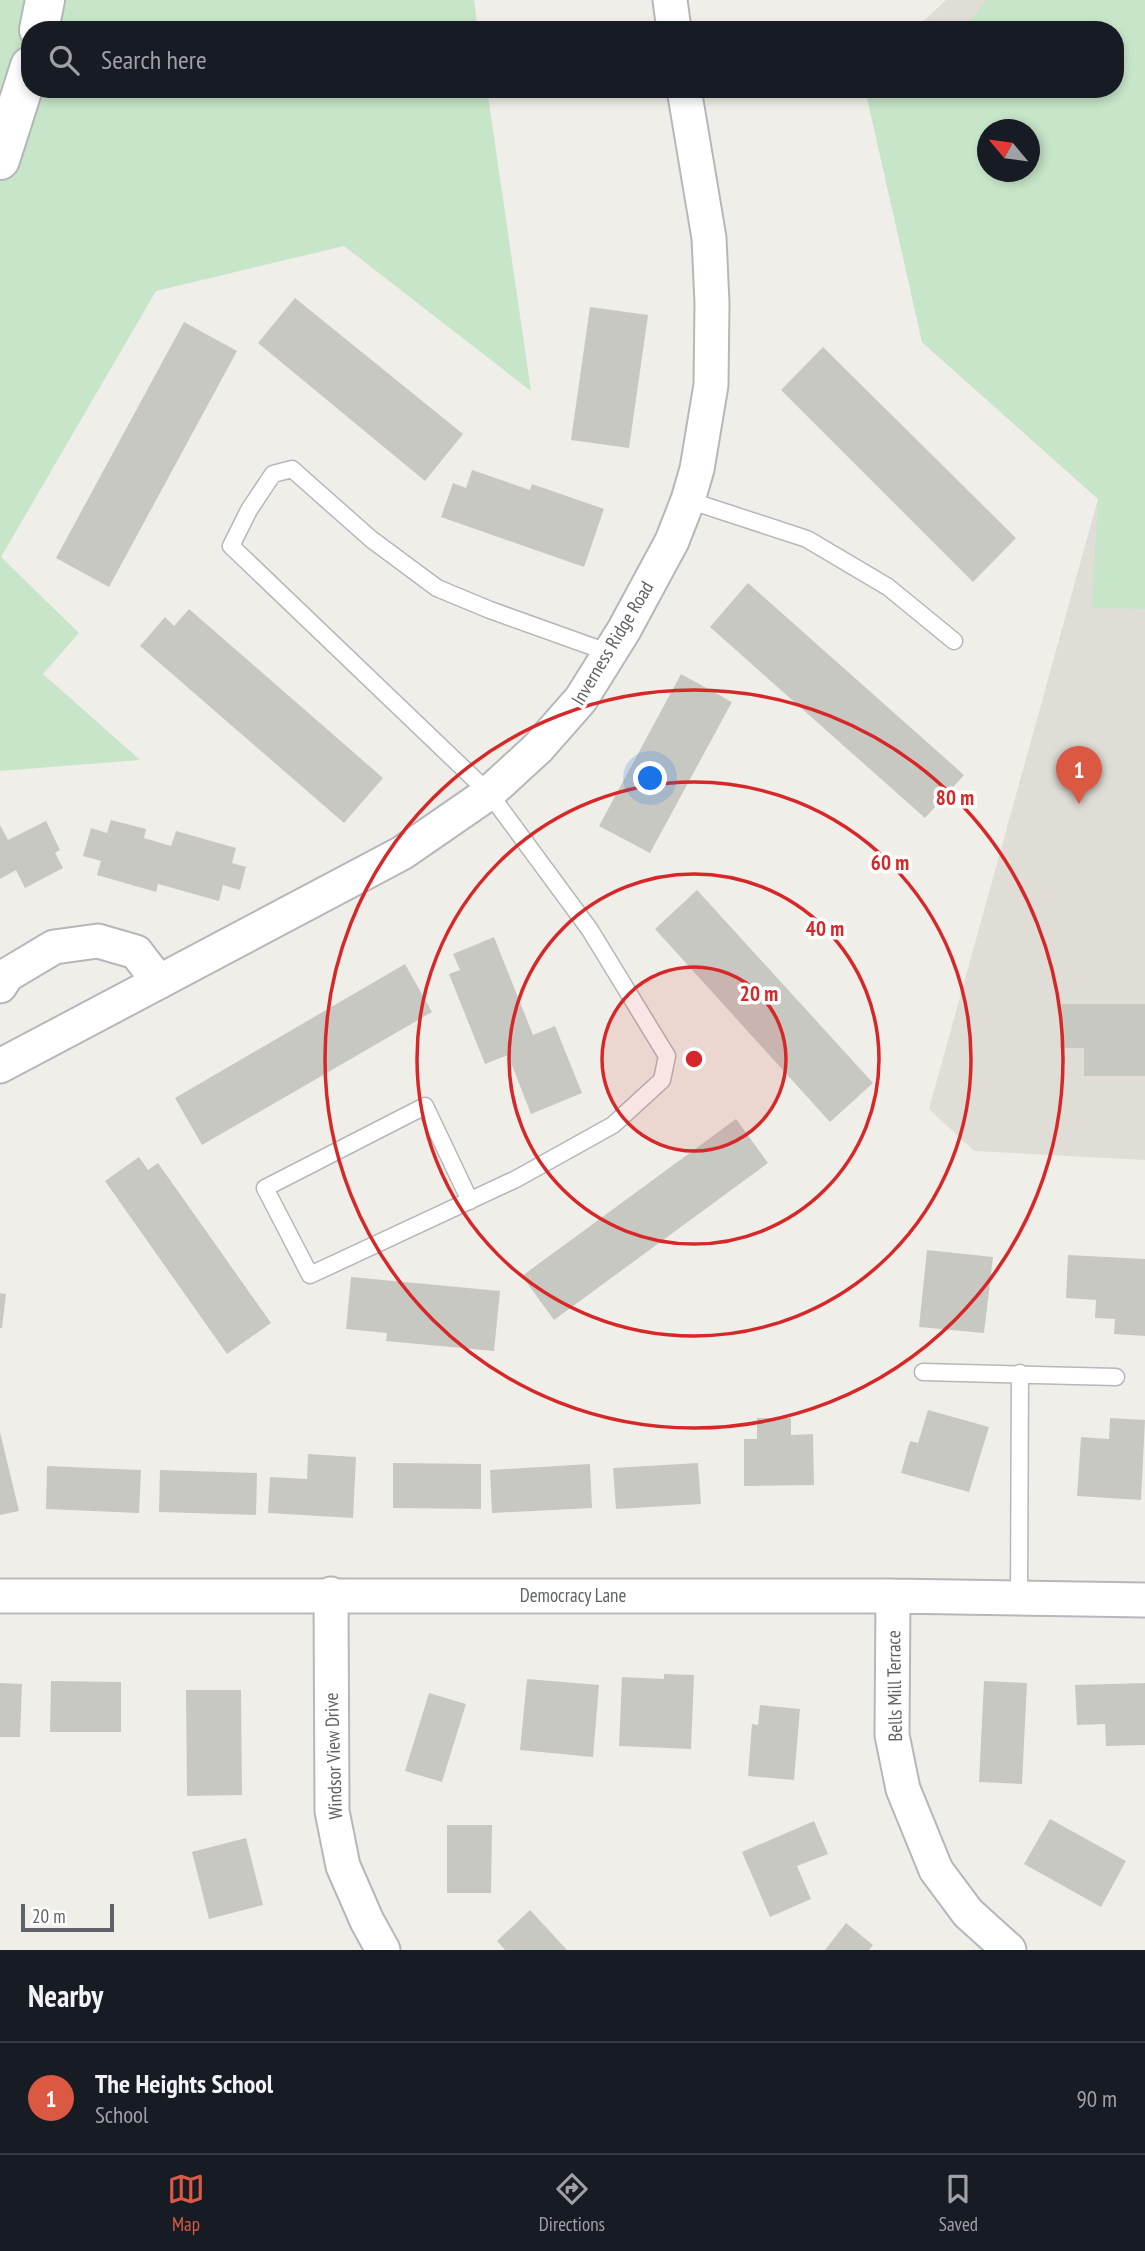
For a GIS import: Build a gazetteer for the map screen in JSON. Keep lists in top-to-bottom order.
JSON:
{
  "streets": {
    "street": [
      "Inverness Ridge Road",
      "Democracy Lane",
      "Bells Mill Terrace",
      "Windsor View Drive"
    ]
  },
  "crossings": [
    ["Democracy Lane", "Bells Mill Terrace"],
    ["Democracy Lane", "Windsor View Drive"]
  ],
  "scale_bar": "20 m",
  "north": "top left",
  "page": {
    "search": "Search here",
    "pins": "1",
    "scale": "20 m",
    "heading": "Nearby",
    "list": [
      {
        "mark": "1",
        "name": "The Heights School",
        "note": "School",
        "value": "90 m"
      }
    ],
    "nav": ["Map", "Directions", "Saved"]
  },
  "rings": [
    "80 m",
    "60 m",
    "40 m",
    "20 m"
  ]
}
